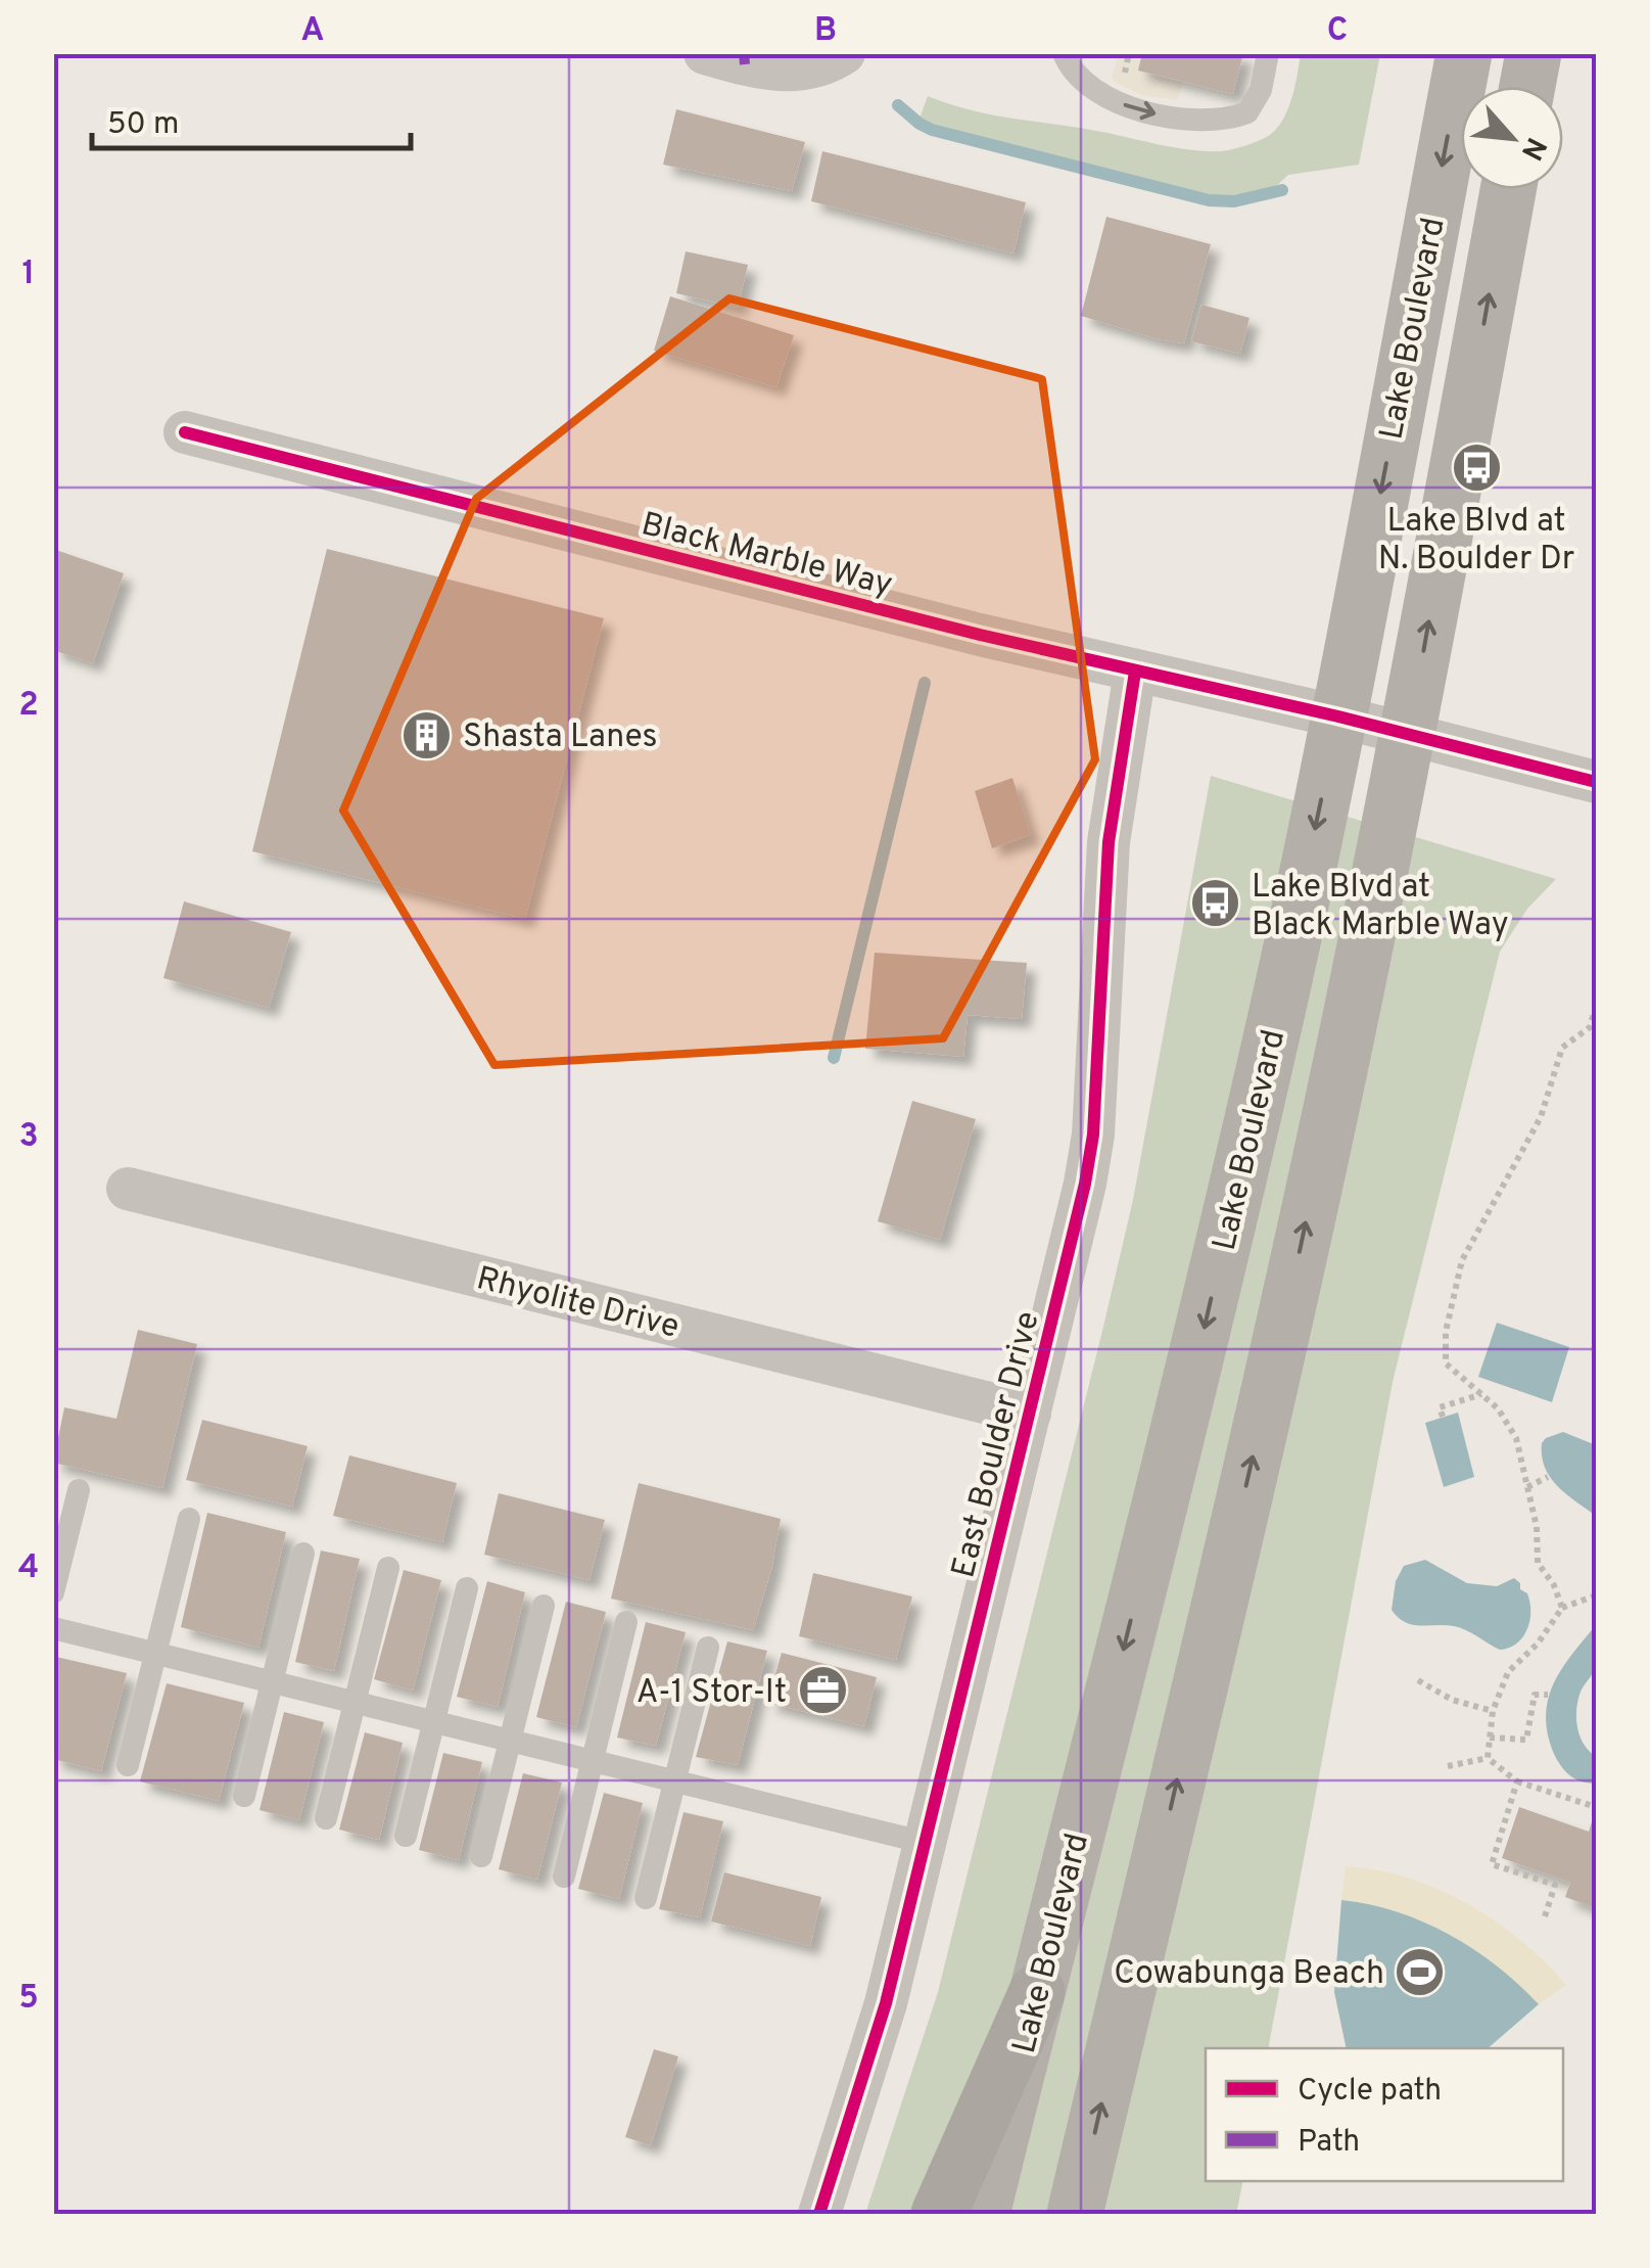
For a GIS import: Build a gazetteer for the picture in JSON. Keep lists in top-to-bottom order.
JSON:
{
  "streets": {
    "main road": ["Lake Boulevard"],
    "street": ["Black Marble Way", "Rhyolite Drive", "East Boulder Drive"]
  },
  "crossings": [
    ["Lake Boulevard", "Black Marble Way"],
    ["Black Marble Way", "East Boulder Drive"],
    ["Rhyolite Drive", "East Boulder Drive"]
  ],
  "places": {
    "bus stop": ["Lake Blvd at N. Boulder Dr", "Lake Blvd at Black Marble Way"],
    "building": ["Shasta Lanes"],
    "office": ["A-1 Stor-It"],
    "sports": ["Cowabunga Beach"]
  },
  "legend": ["Cycle path", "Path"],
  "scale_bar": "50 m",
  "north": "bottom right",
  "grid": {
    "columns": ["A", "B", "C"],
    "rows": [
      "1",
      "2",
      "3",
      "4",
      "5"
    ]
  }
}
